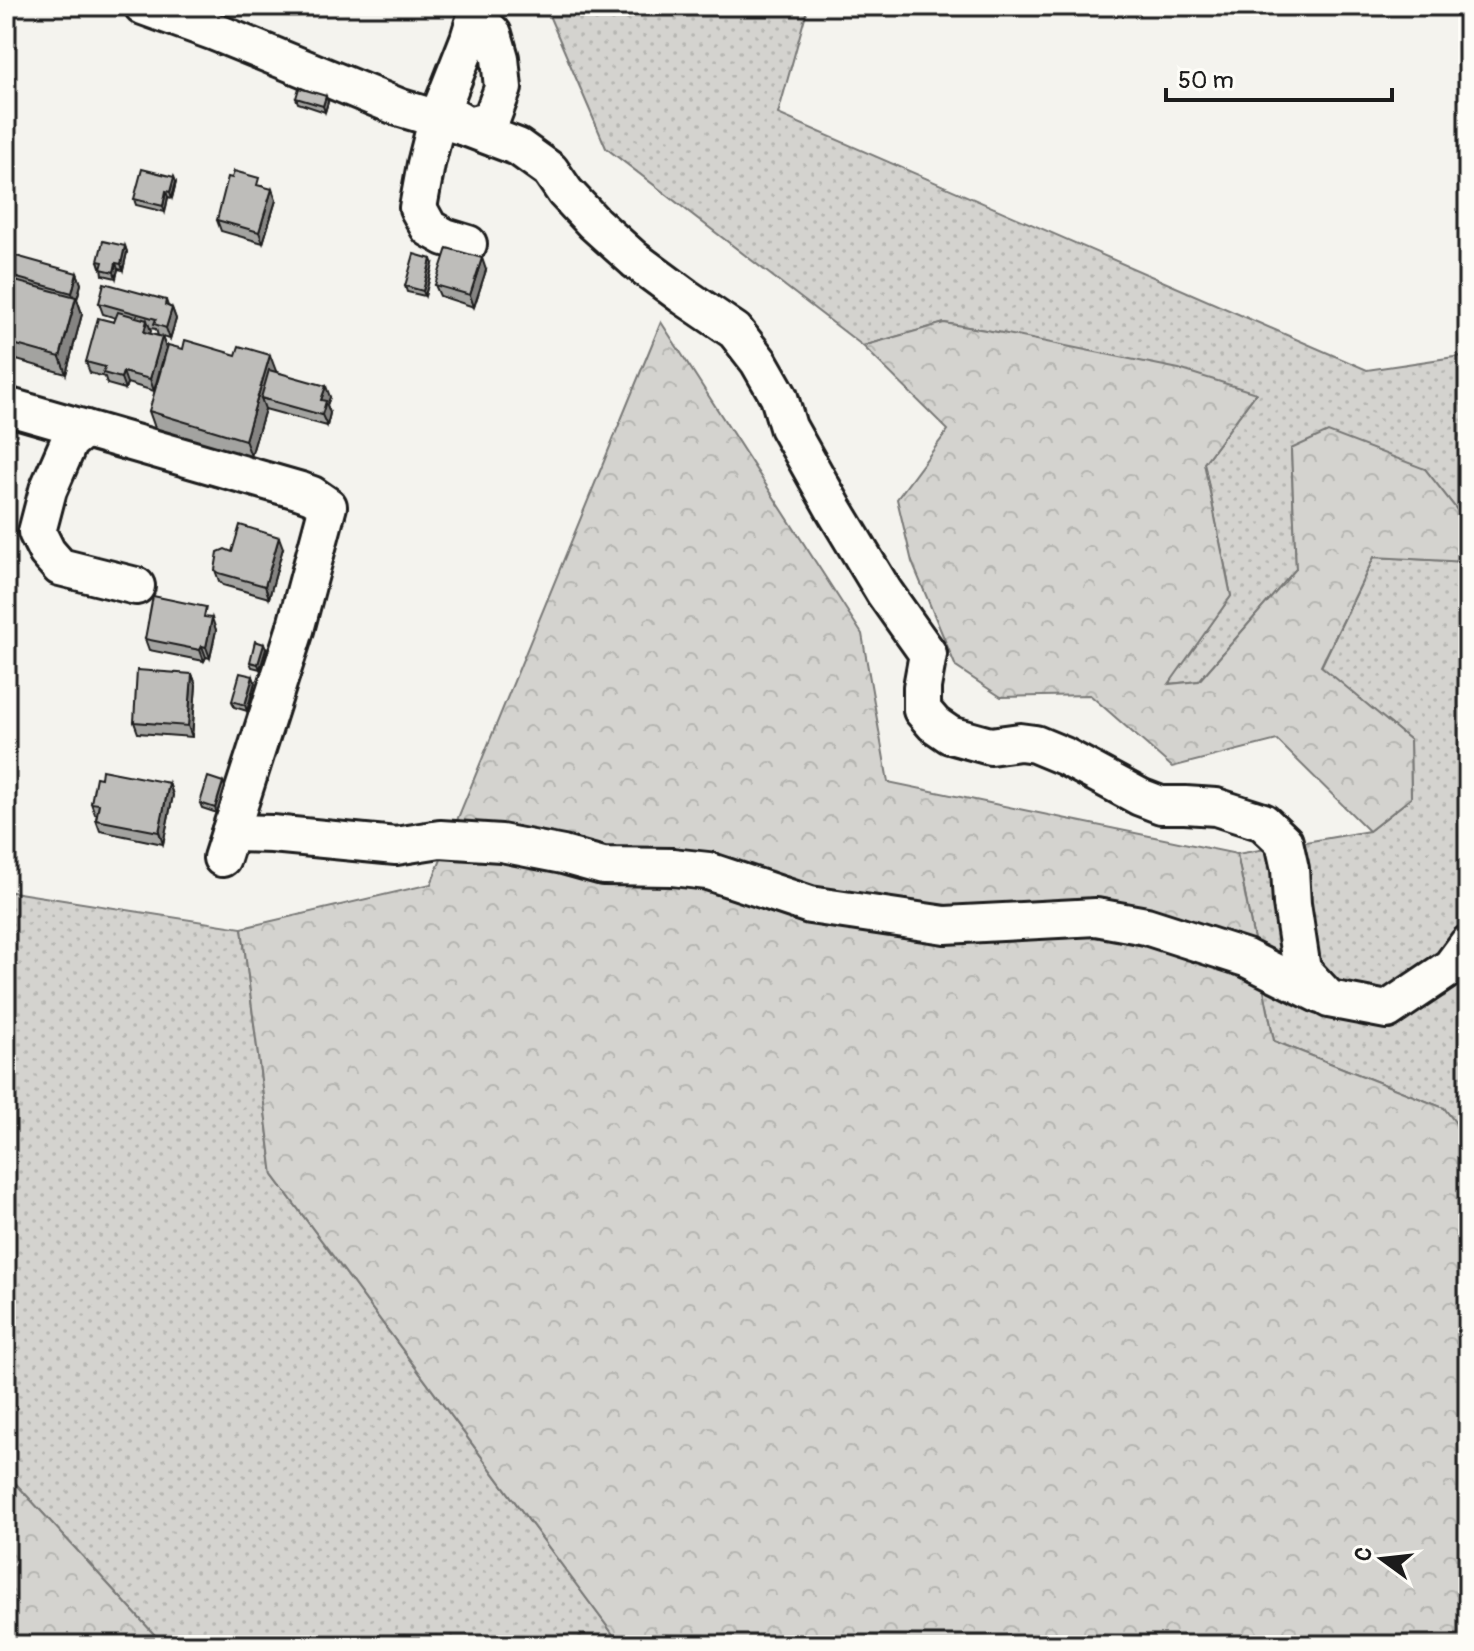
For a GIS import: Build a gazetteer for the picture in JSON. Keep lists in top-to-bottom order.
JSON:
{
  "scale_bar": "50 m",
  "north": "left"
}
